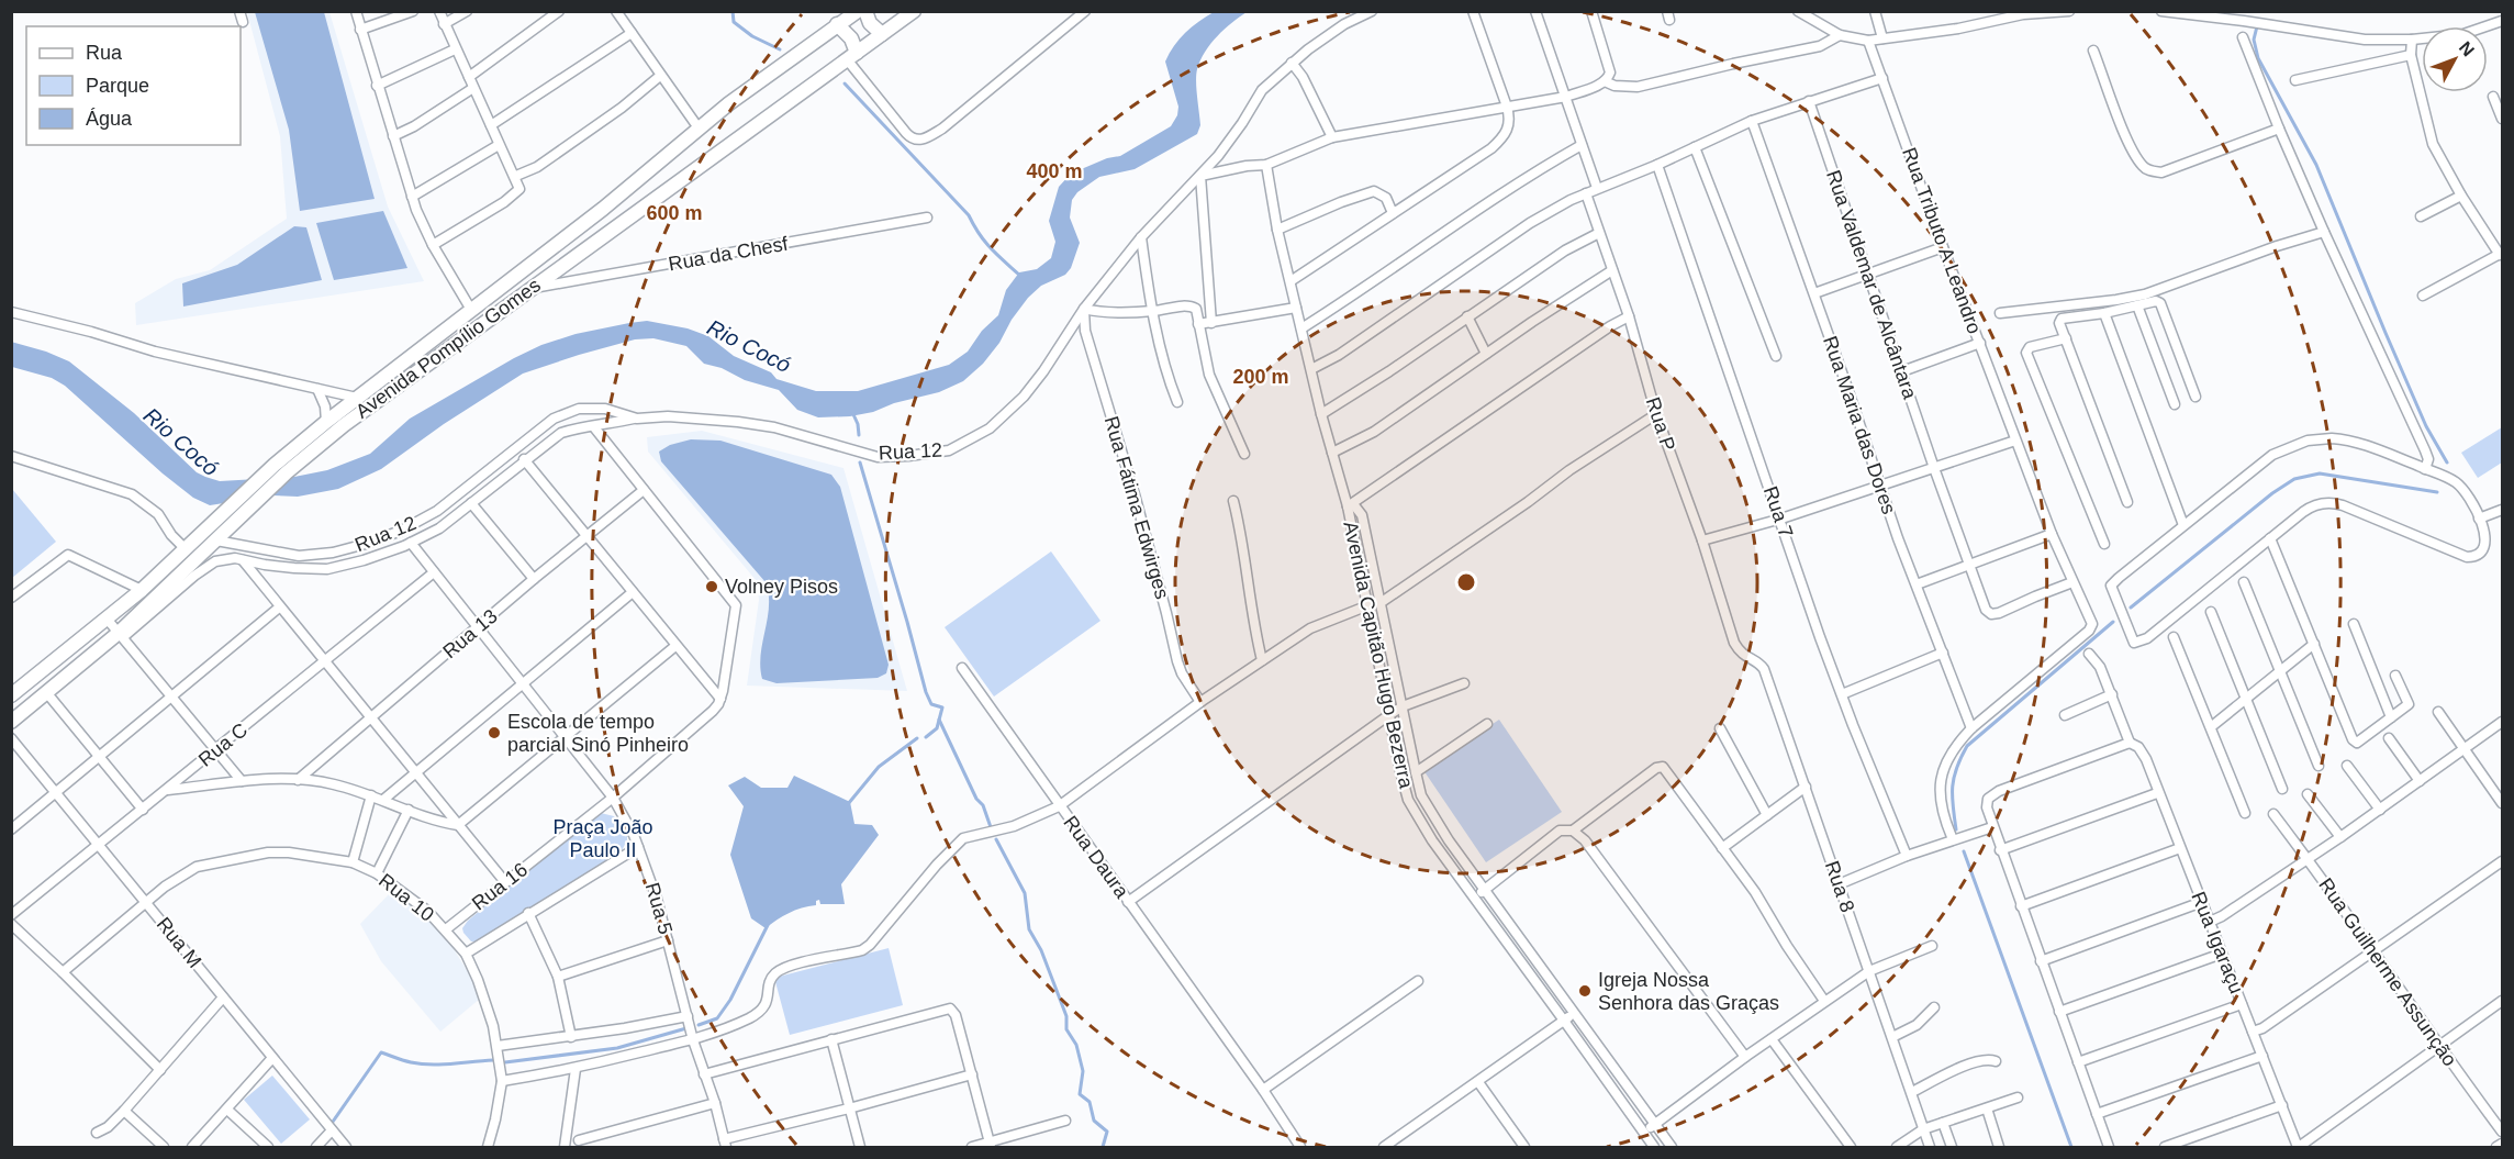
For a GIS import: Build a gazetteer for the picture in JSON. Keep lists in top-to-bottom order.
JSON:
{
  "streets": {
    "main road": ["Avenida Pompílio Gomes"],
    "street": [
      "Rua Tributo A Leandro",
      "Rua da Chesf",
      "Rua Valdemar de Alcântara",
      "Rua P",
      "Rua Maria das Dores",
      "Rua 12",
      "Rua Fátima Edwirges",
      "Rua 7",
      "Rua 13",
      "Avenida Capitão Hugo Bezerra",
      "Rua C",
      "Rua Daura",
      "Rua 16",
      "Rua 8",
      "Rua 10",
      "Rua 5",
      "Rua M",
      "Rua Igaraçu",
      "Rua Guilherme Assunção"
    ]
  },
  "crossings": [
    ["Rua da Chesf", "Avenida Pompílio Gomes"],
    ["Avenida Pompílio Gomes", "Rua 12"],
    ["Rua P", "Rua 8"],
    ["Rua 12", "Rua Fátima Edwirges"],
    ["Rua 12", "Rua 5"],
    ["Rua Fátima Edwirges", "Rua Daura"],
    ["Rua 13", "Rua 5"],
    ["Avenida Capitão Hugo Bezerra", "Rua Daura"],
    ["Rua C", "Rua 5"],
    ["Rua C", "Rua M"],
    ["Rua 16", "Rua 10"],
    ["Rua 16", "Rua 5"],
    ["Rua 10", "Rua M"]
  ],
  "water": ["Rio Cocó"],
  "parks": ["Praça João Paulo II"],
  "places": ["Volney Pisos", "Escola de tempo parcial Sinó Pinheiro", "Igreja Nossa Senhora das Graças"],
  "legend": ["Rua", "Parque", "Água"],
  "north": "top right",
  "rings": ["400 m", "600 m", "200 m"]
}
